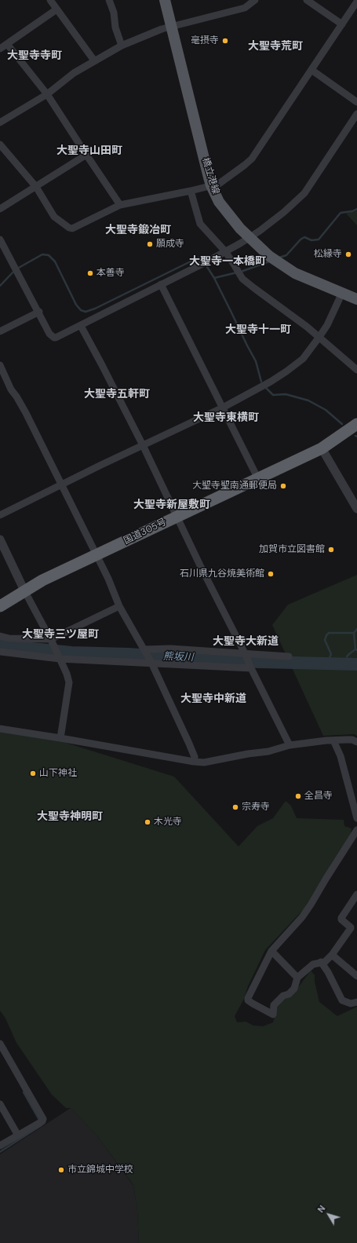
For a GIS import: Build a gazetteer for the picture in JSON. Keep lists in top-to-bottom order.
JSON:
{
  "streets": {
    "highway": ["国道305号"],
    "main road": ["橋立港線"]
  },
  "districts": [
    "大聖寺荒町",
    "大聖寺寺町",
    "大聖寺山田町",
    "大聖寺鍛冶町",
    "大聖寺一本橋町",
    "大聖寺十一町",
    "大聖寺五軒町",
    "大聖寺東横町",
    "大聖寺新屋敷町",
    "大聖寺三ツ屋町",
    "大聖寺大新道",
    "大聖寺中新道",
    "大聖寺神明町"
  ],
  "water": ["熊坂川"],
  "places": [
    "毫摂寺",
    "願成寺",
    "松縁寺",
    "本善寺",
    "大聖寺聖南通郵便局",
    "加賀市立図書館",
    "石川県九谷焼美術館",
    "山下神社",
    "全昌寺",
    "宗寿寺",
    "木光寺",
    "市立錦城中学校"
  ],
  "north": "top left"
}
